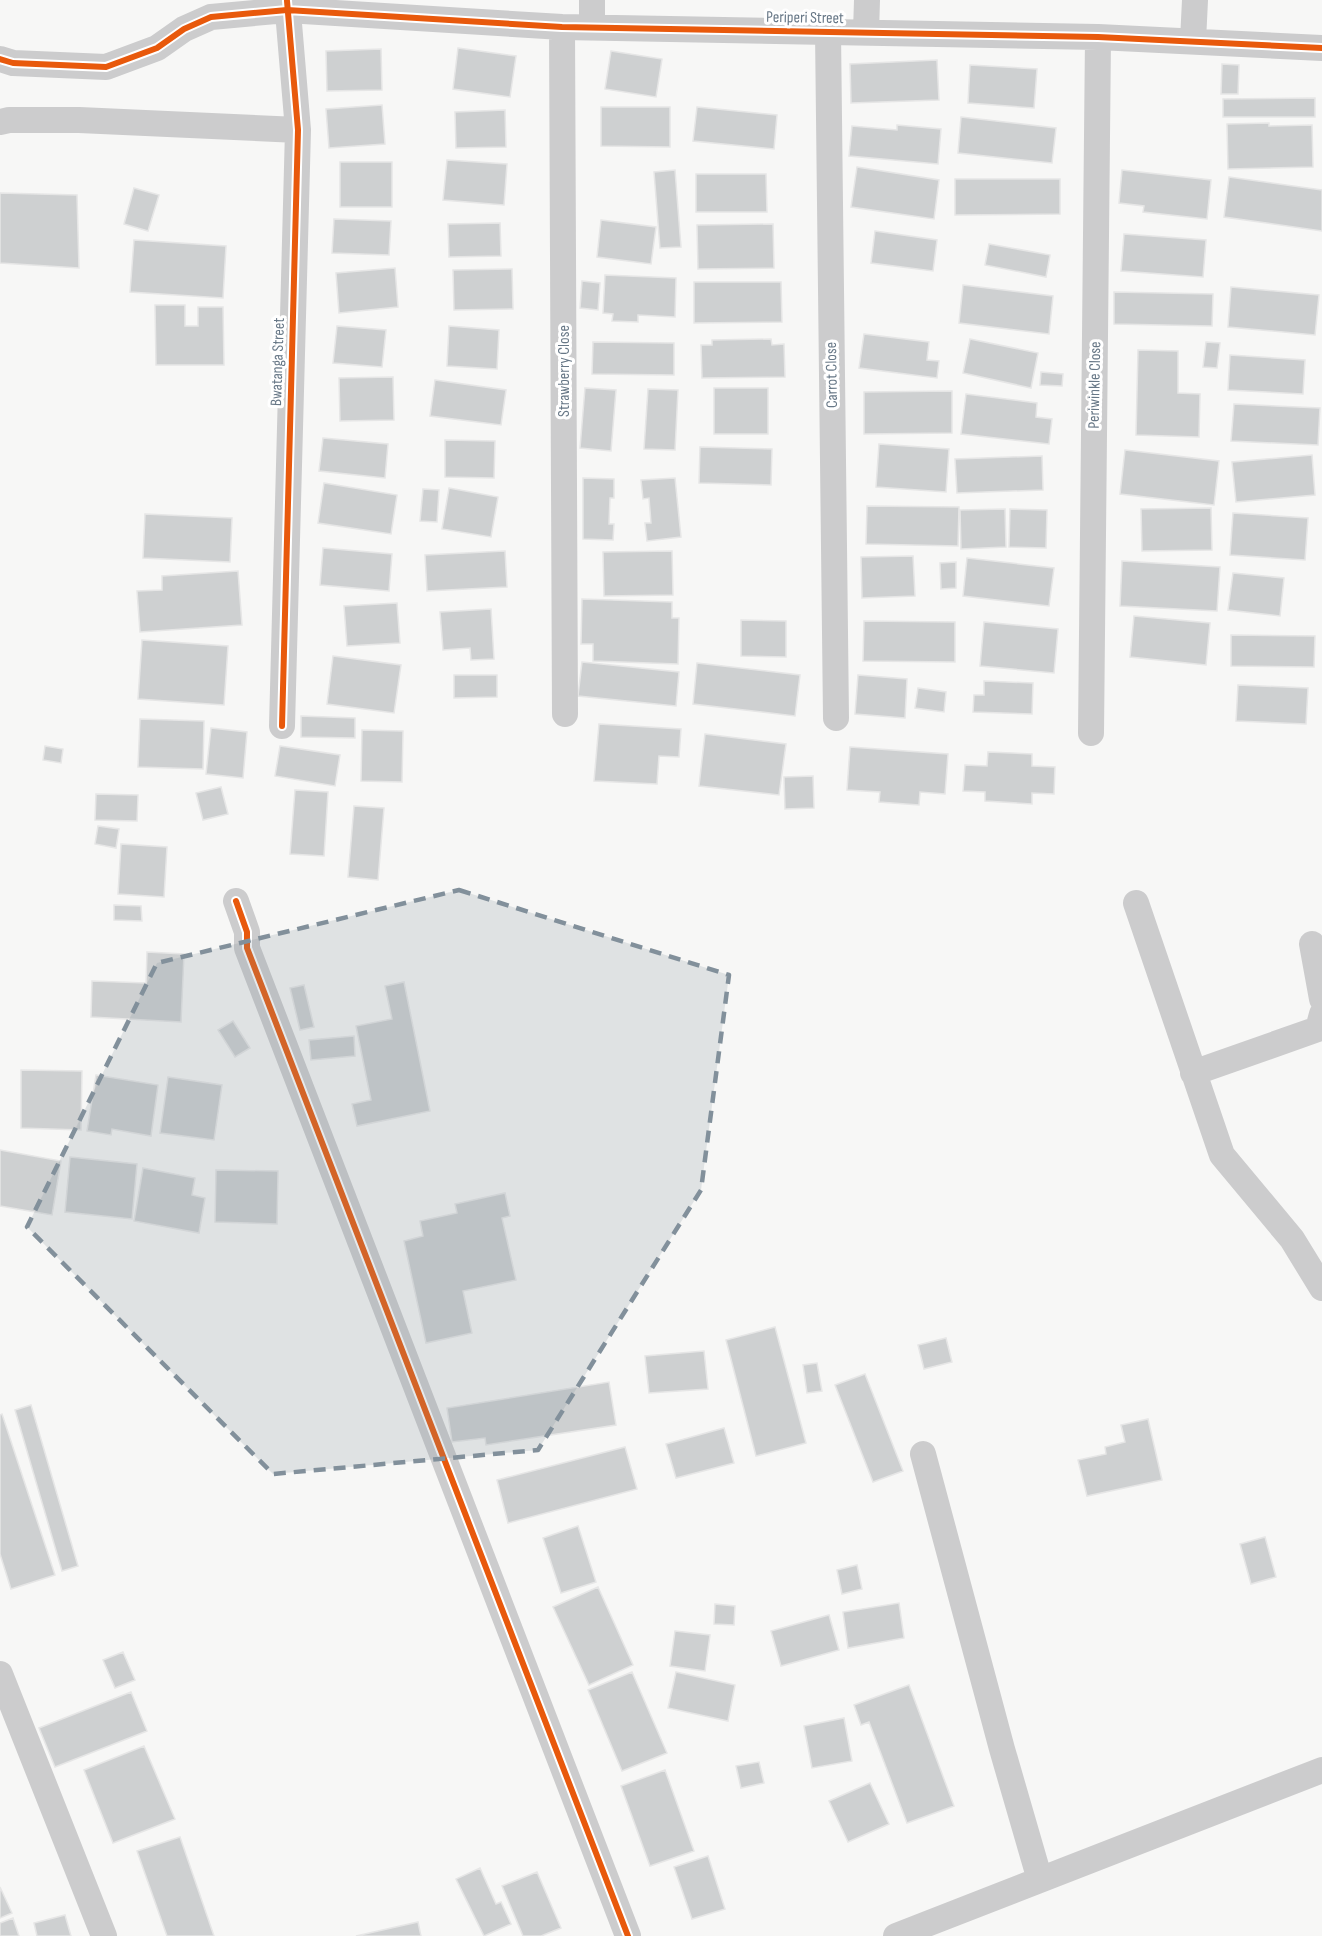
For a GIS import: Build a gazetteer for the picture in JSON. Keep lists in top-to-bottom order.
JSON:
{
  "streets": {
    "street": [
      "Periperi Street",
      "Bwatanga Street",
      "Strawberry Close",
      "Carrot Close",
      "Periwinkle Close"
    ]
  },
  "crossings": [
    ["Periperi Street", "Bwatanga Street"],
    ["Periperi Street", "Strawberry Close"],
    ["Periperi Street", "Carrot Close"],
    ["Periperi Street", "Periwinkle Close"]
  ]
}
